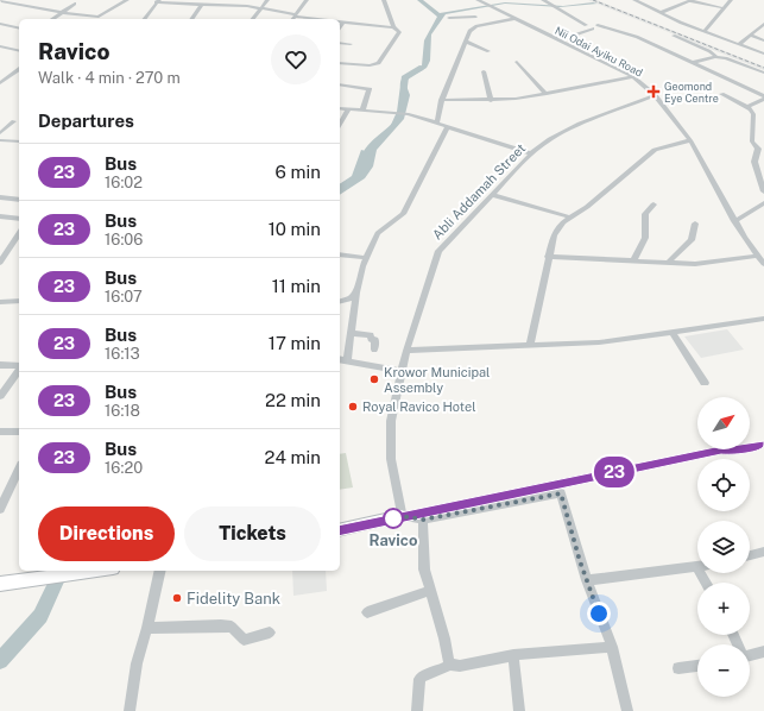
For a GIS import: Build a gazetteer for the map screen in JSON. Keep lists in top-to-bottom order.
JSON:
{
  "streets": {
    "street": ["Nii Odai Ayiku Road", "Abli Addamah Street"]
  },
  "crossings": [
    ["Nii Odai Ayiku Road", "Abli Addamah Street"]
  ],
  "places": {
    "health": ["Geomond Eye Centre"],
    "other": [
      "Krowor Municipal Assembly",
      "Royal Ravico Hotel",
      "Ravico",
      "Fidelity Bank"
    ]
  },
  "lines": ["bus line 23"],
  "north": "top right",
  "page": {
    "on_map": "23",
    "heading": [
      ["Ravico", "Walk · 4 min · 270 m"],
      "Departures"
    ],
    "list": [
      {
        "mark": "23",
        "name": "Bus",
        "note": "16:02",
        "value": "6 min"
      },
      {
        "mark": "23",
        "name": "Bus",
        "note": "16:06",
        "value": "10 min"
      },
      {
        "mark": "23",
        "name": "Bus",
        "note": "16:07",
        "value": "11 min"
      },
      {
        "mark": "23",
        "name": "Bus",
        "note": "16:13",
        "value": "17 min"
      },
      {
        "mark": "23",
        "name": "Bus",
        "note": "16:18",
        "value": "22 min"
      },
      {
        "mark": "23",
        "name": "Bus",
        "note": "16:20",
        "value": "24 min"
      }
    ],
    "map_buttons": ["+", "−"],
    "buttons": ["Directions", "Tickets"]
  }
}
